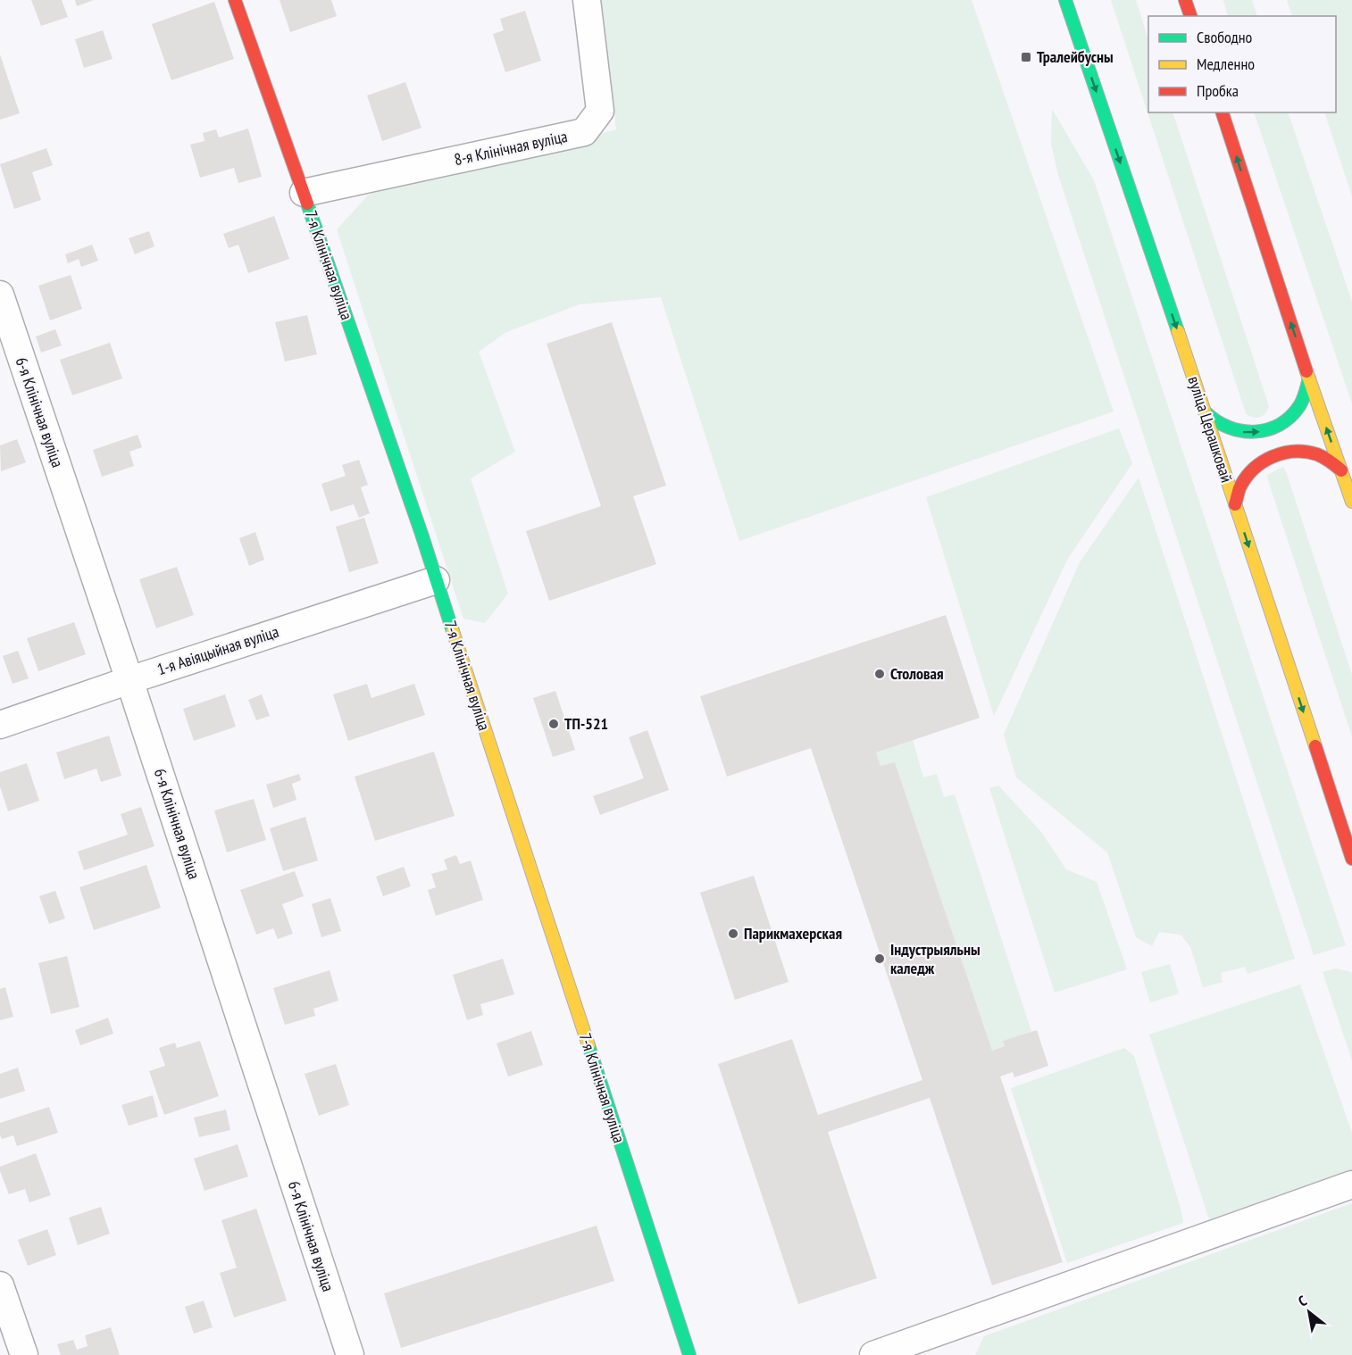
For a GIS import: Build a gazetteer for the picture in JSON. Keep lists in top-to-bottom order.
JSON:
{
  "streets": {
    "main road": ["7-я Клінічная вуліца", "вуліца Церашковай"],
    "street": ["8-я Клінічная вуліца", "6-я Клінічная вуліца", "1-я Авіяцыйная вуліца"]
  },
  "crossings": [
    ["8-я Клінічная вуліца", "7-я Клінічная вуліца"],
    ["7-я Клінічная вуліца", "1-я Авіяцыйная вуліца"],
    ["6-я Клінічная вуліца", "1-я Авіяцыйная вуліца"]
  ],
  "one_way": ["вуліца Церашковай"],
  "places": {
    "transit": ["Тралейбусны"],
    "other": [
      "Столовая",
      "ТП-521",
      "Парикмахерская",
      "Індустрыяльны каледж"
    ]
  },
  "legend": ["Свободно", "Медленно", "Пробка"],
  "north": "top left"
}
